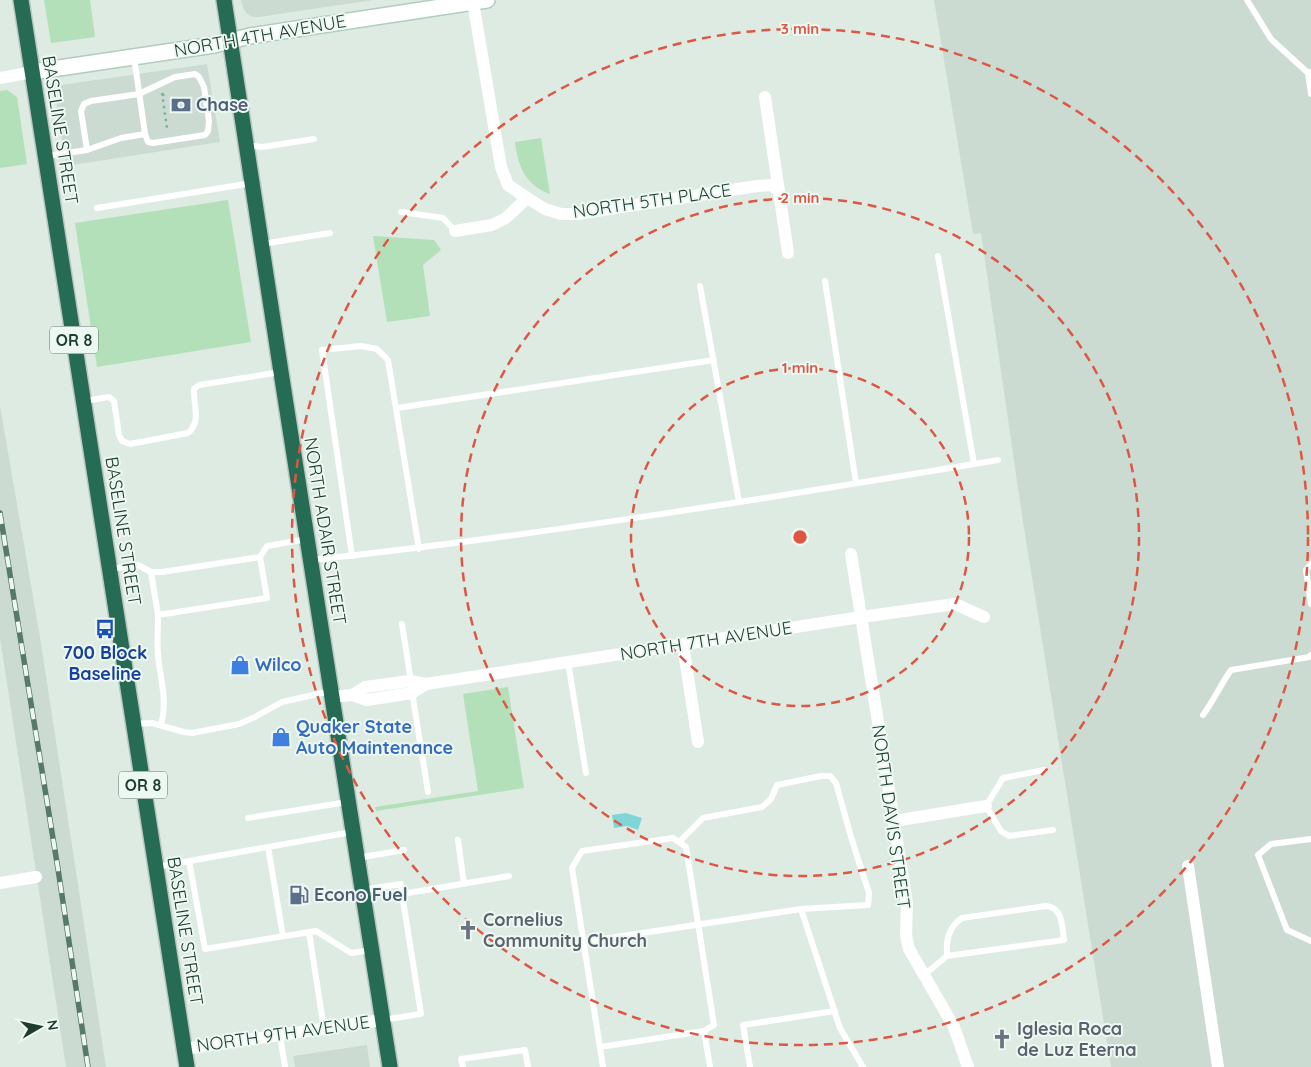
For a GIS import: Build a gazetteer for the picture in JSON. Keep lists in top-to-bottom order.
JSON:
{
  "streets": {
    "highway": ["BASELINE STREET", "OR 8", "NORTH ADAIR STREET"],
    "street": [
      "NORTH 4TH AVENUE",
      "NORTH 5TH PLACE",
      "NORTH 7TH AVENUE",
      "NORTH DAVIS STREET",
      "NORTH 9TH AVENUE"
    ]
  },
  "crossings": [
    ["NORTH 4TH AVENUE", "BASELINE STREET"],
    ["NORTH 4TH AVENUE", "NORTH 5TH PLACE"],
    ["NORTH 4TH AVENUE", "NORTH ADAIR STREET"],
    ["BASELINE STREET", "NORTH 9TH AVENUE"],
    ["NORTH ADAIR STREET", "NORTH 7TH AVENUE"],
    ["NORTH ADAIR STREET", "NORTH 9TH AVENUE"],
    ["NORTH 7TH AVENUE", "NORTH DAVIS STREET"]
  ],
  "places": {
    "bank": ["Chase"],
    "bus stop": ["700 Block Baseline"],
    "shop": ["Wilco", "Quaker State Auto Maintenance"],
    "fuel station": ["Econo Fuel"],
    "church": ["Cornelius Community Church", "Iglesia Roca de Luz Eterna"]
  },
  "north": "right",
  "rings": ["3 min", "2 min", "1 min"]
}
